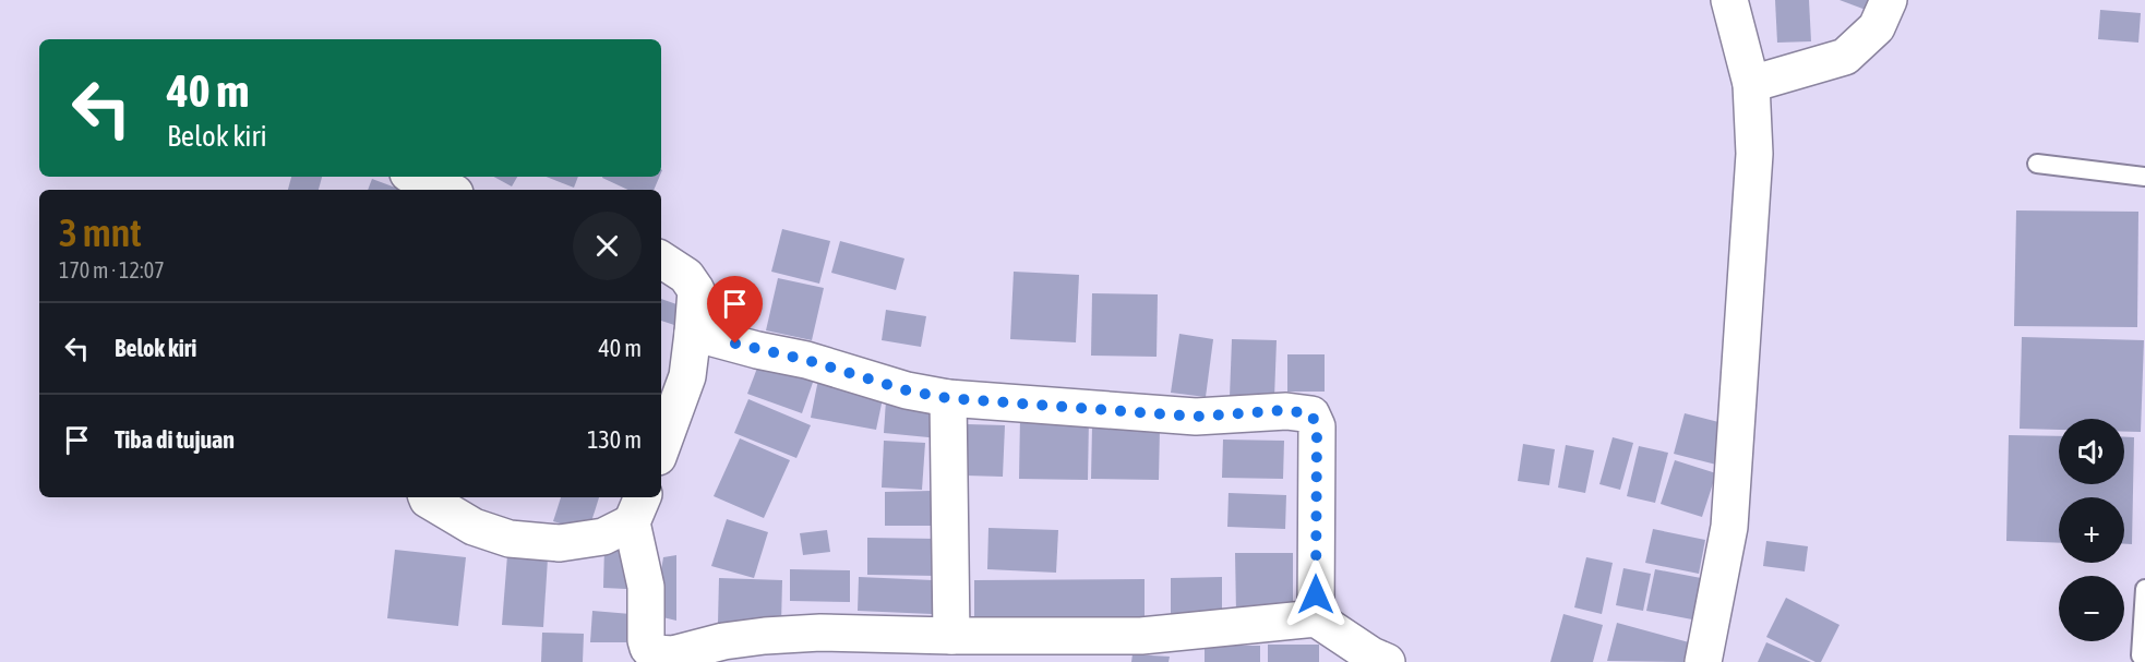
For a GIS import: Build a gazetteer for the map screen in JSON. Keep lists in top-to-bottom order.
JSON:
{
  "page": {
    "turn": ["40 m", "Belok kiri"],
    "heading": ["3 mnt", "170 m · 12:07"],
    "list": [
      {
        "name": "Belok kiri",
        "value": "40 m"
      },
      {
        "name": "Tiba di tujuan",
        "value": "130 m"
      }
    ],
    "map_buttons": ["+", "−"]
  }
}
